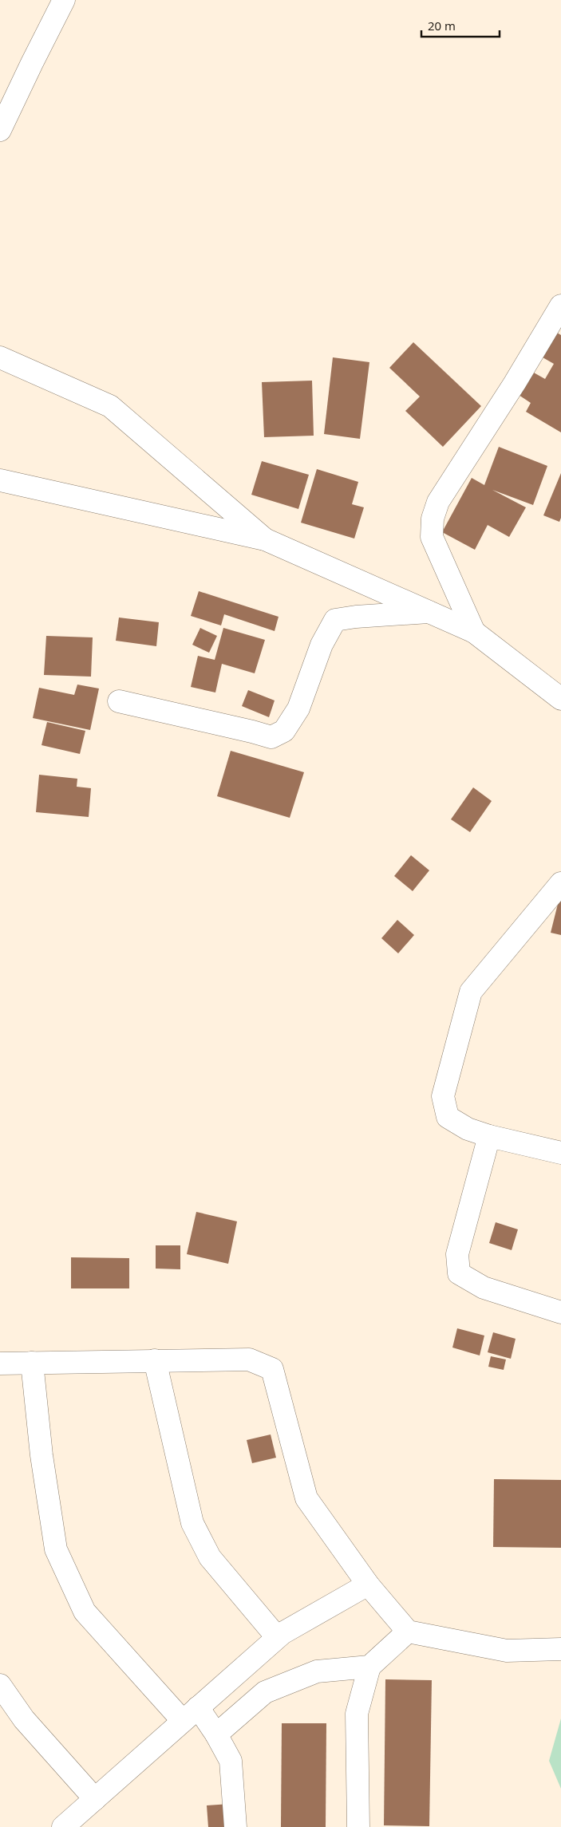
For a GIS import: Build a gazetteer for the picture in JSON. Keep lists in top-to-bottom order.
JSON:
{
  "scale_bar": "20 m"
}
